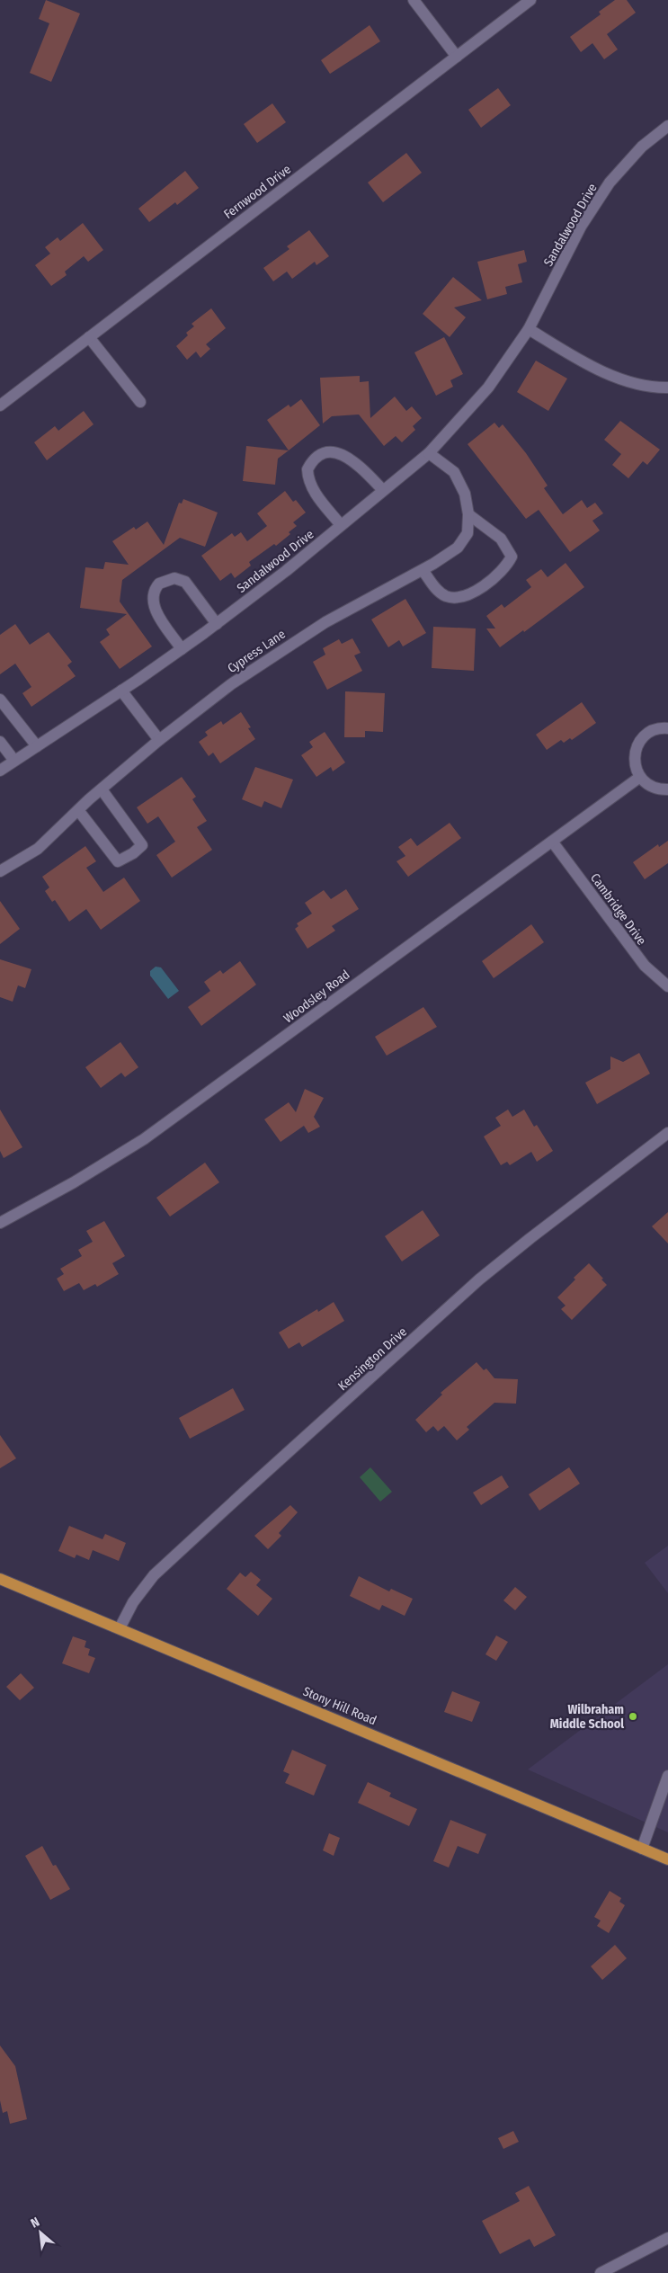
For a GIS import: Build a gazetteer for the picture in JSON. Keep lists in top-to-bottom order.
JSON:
{
  "streets": {
    "main road": ["Stony Hill Road"],
    "street": [
      "Fernwood Drive",
      "Sandalwood Drive",
      "Cypress Lane",
      "Cambridge Drive",
      "Woodsley Road",
      "Kensington Drive"
    ]
  },
  "crossings": [
    ["Sandalwood Drive", "Cypress Lane"],
    ["Cambridge Drive", "Woodsley Road"],
    ["Kensington Drive", "Stony Hill Road"]
  ],
  "places": ["Wilbraham Middle School"],
  "north": "top left"
}
